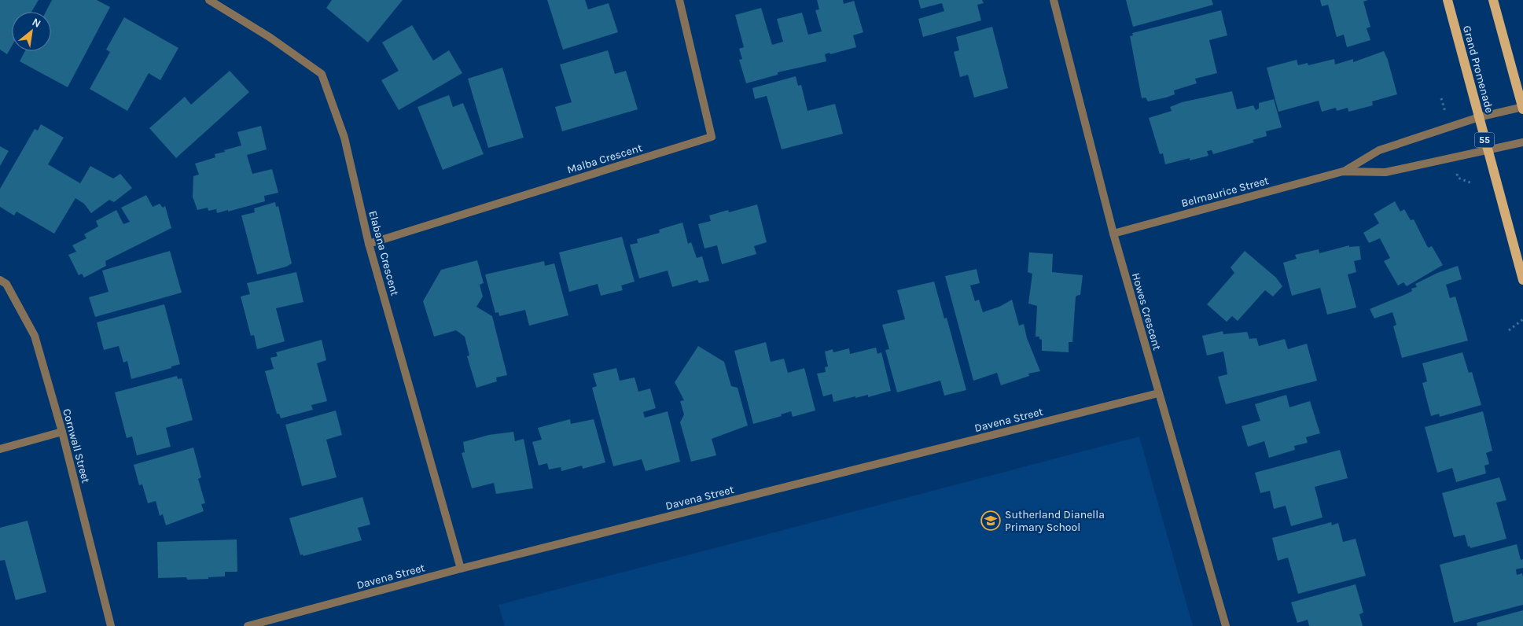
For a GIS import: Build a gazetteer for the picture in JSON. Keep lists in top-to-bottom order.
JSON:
{
  "streets": {
    "main road": ["Grand Promenade", "55"],
    "street": [
      "Malba Crescent",
      "Belmaurice Street",
      "Elabana Crescent",
      "Howes Crescent",
      "Davena Street",
      "Cornwall Street"
    ]
  },
  "crossings": [
    ["Grand Promenade", "Belmaurice Street"],
    ["Malba Crescent", "Elabana Crescent"],
    ["Belmaurice Street", "Howes Crescent"],
    ["Elabana Crescent", "Davena Street"],
    ["Howes Crescent", "Davena Street"]
  ],
  "places": {
    "school or university": ["Sutherland Dianella Primary School"]
  },
  "north": "top right"
}
